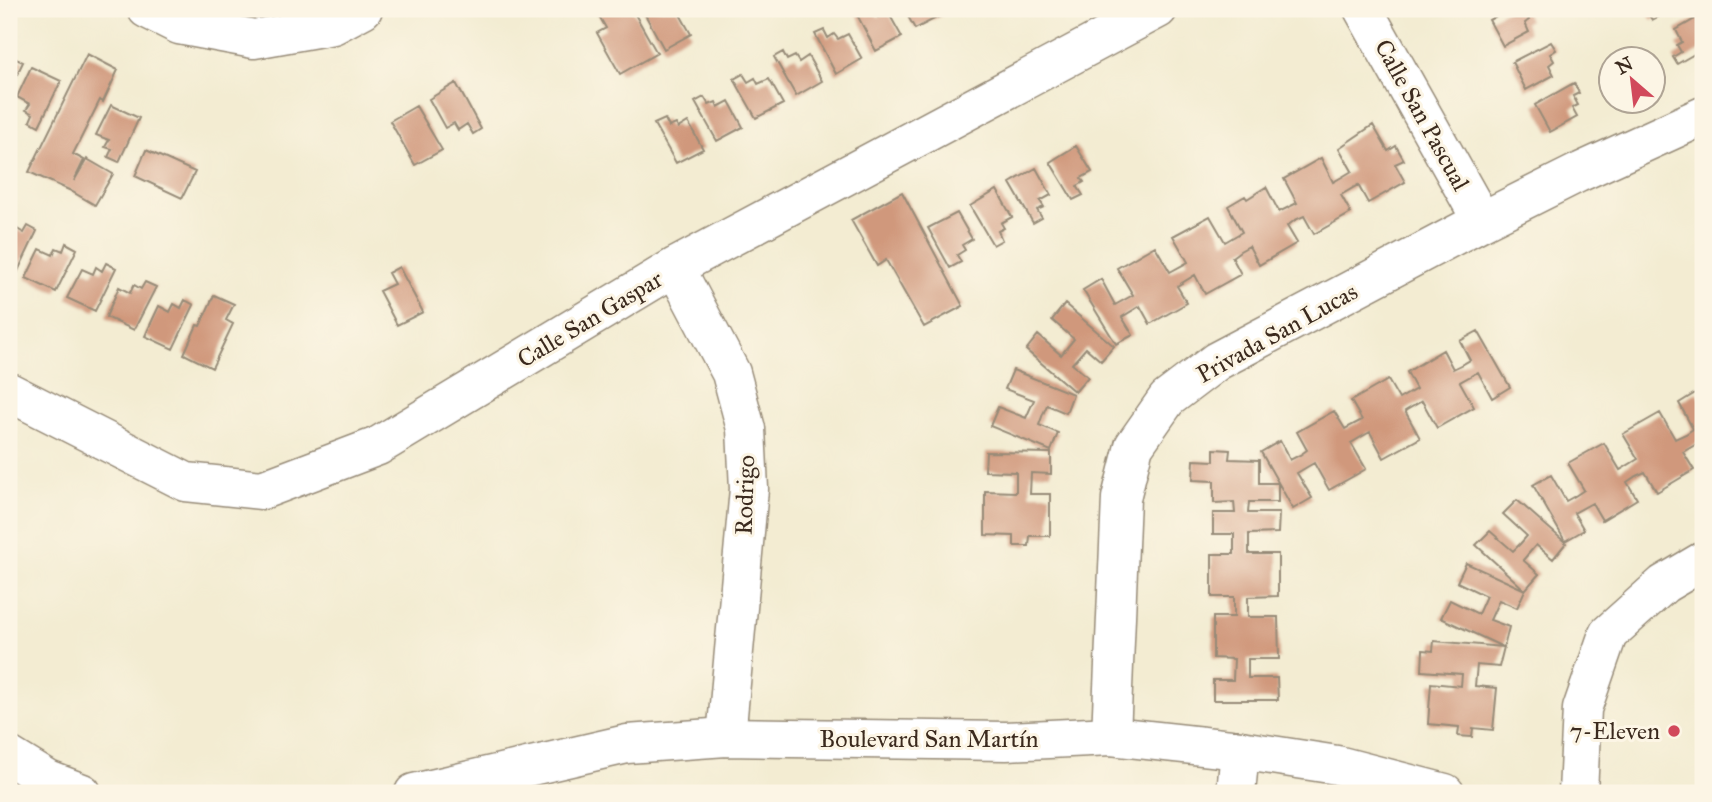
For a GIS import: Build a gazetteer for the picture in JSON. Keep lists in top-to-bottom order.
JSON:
{
  "streets": {
    "street": [
      "Calle San Pascual",
      "Calle San Gaspar",
      "Privada San Lucas",
      "Rodrigo",
      "Boulevard San Martín"
    ]
  },
  "crossings": [
    ["Calle San Pascual", "Privada San Lucas"],
    ["Calle San Gaspar", "Rodrigo"],
    ["Privada San Lucas", "Boulevard San Martín"],
    ["Rodrigo", "Boulevard San Martín"]
  ],
  "places": ["7-Eleven"],
  "north": "top left"
}
